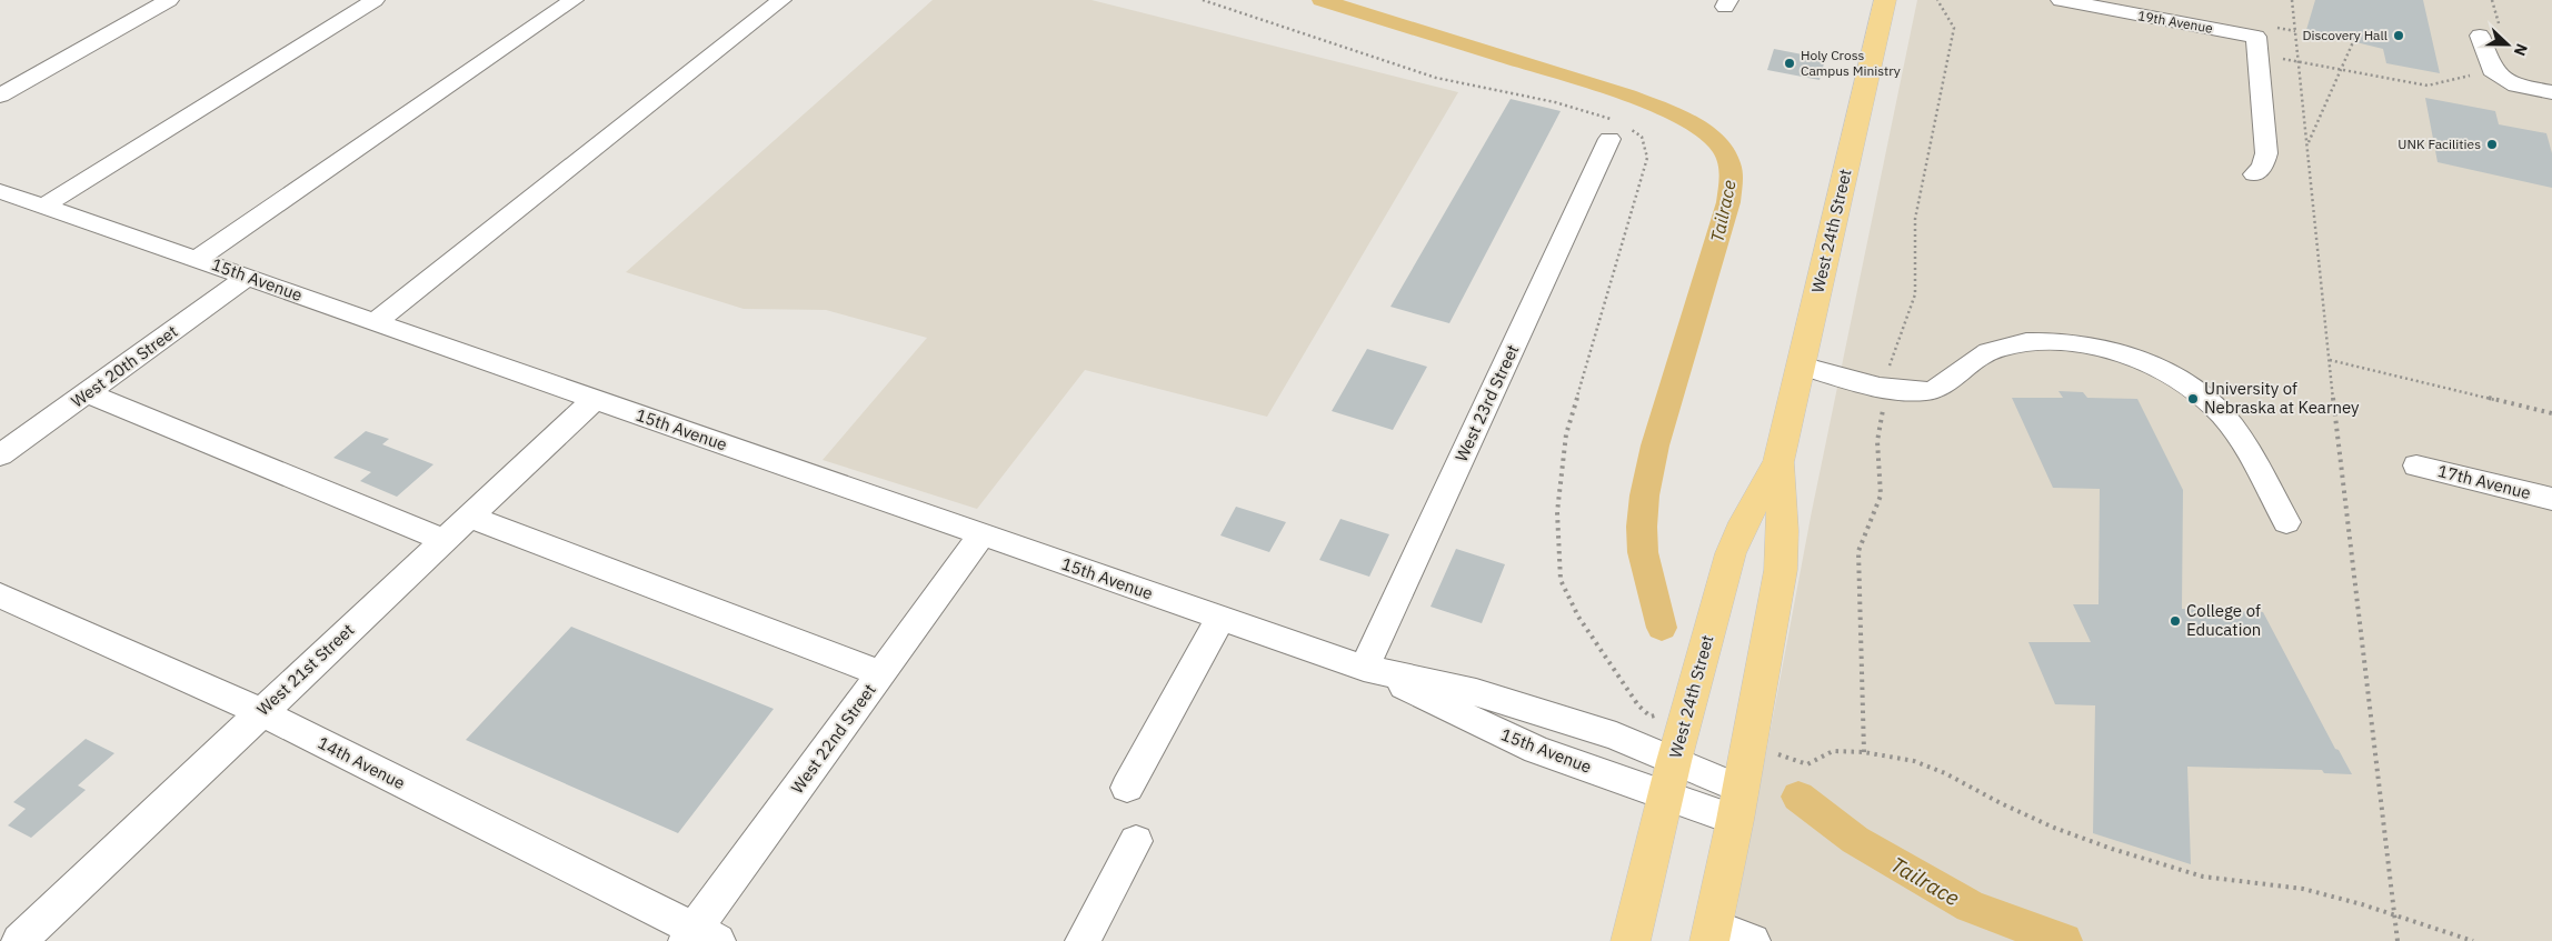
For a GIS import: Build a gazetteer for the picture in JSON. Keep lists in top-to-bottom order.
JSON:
{
  "streets": {
    "main road": ["West 24th Street"],
    "street": [
      "19th Avenue",
      "15th Avenue",
      "West 20th Street",
      "West 23rd Street",
      "17th Avenue",
      "West 21st Street",
      "West 22nd Street",
      "14th Avenue"
    ]
  },
  "crossings": [
    ["West 24th Street", "15th Avenue"],
    ["15th Avenue", "West 20th Street"],
    ["15th Avenue", "West 23rd Street"],
    ["15th Avenue", "West 21st Street"],
    ["15th Avenue", "West 22nd Street"],
    ["West 21st Street", "14th Avenue"],
    ["West 22nd Street", "14th Avenue"]
  ],
  "water": ["Tailrace"],
  "places": [
    "Discovery Hall",
    "Holy Cross Campus Ministry",
    "UNK Facilities",
    "University of Nebraska at Kearney",
    "College of Education"
  ],
  "north": "right"
}
